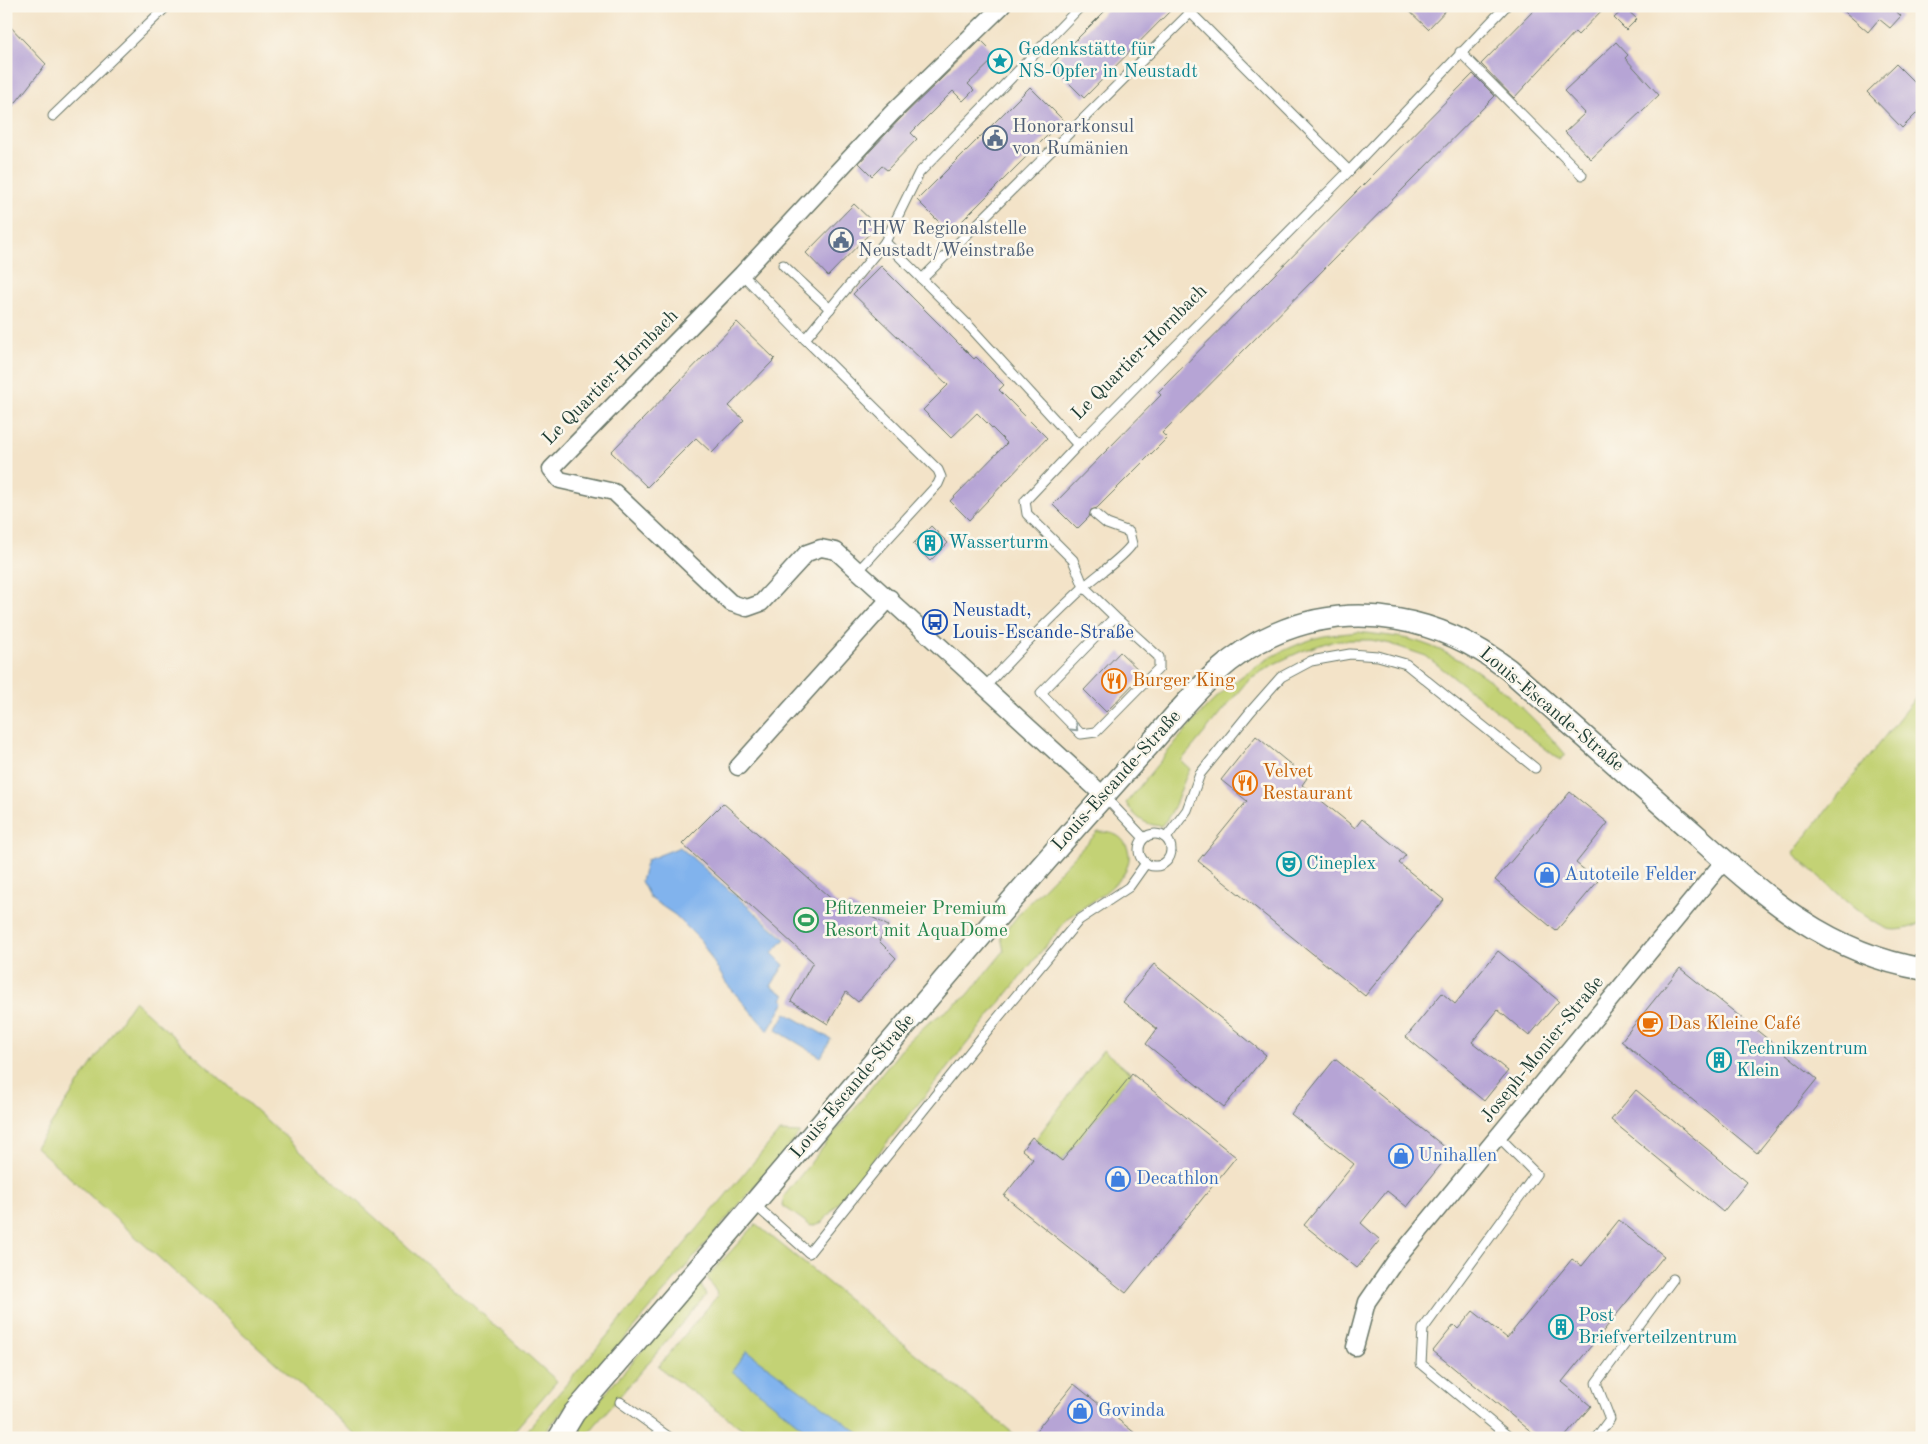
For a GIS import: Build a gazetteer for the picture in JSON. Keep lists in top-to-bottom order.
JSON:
{
  "streets": {
    "street": ["Le Quartier-Hornbach", "Louis-Escande-Straße", "Joseph-Monier-Straße"]
  },
  "crossings": [
    ["Le Quartier-Hornbach", "Louis-Escande-Straße"],
    ["Louis-Escande-Straße", "Joseph-Monier-Straße"]
  ],
  "places": {
    "place": ["Gedenkstätte für NS-Opfer in Neustadt"],
    "public building": ["Honorarkonsul von Rumänien", "THW Regionalstelle Neustadt/Weinstraße"],
    "building": ["Wasserturm", "Technikzentrum Klein", "Post Briefverteilzentrum"],
    "bus stop": ["Neustadt, Louis-Escande-Straße"],
    "restaurant": ["Burger King", "Velvet Restaurant"],
    "theatre": ["Cineplex"],
    "shop": [
      "Autoteile Felder",
      "Unihallen",
      "Decathlon",
      "Govinda"
    ],
    "sports": ["Pfitzenmeier Premium Resort mit AquaDome"],
    "cafe": ["Das Kleine Café"]
  }
}
